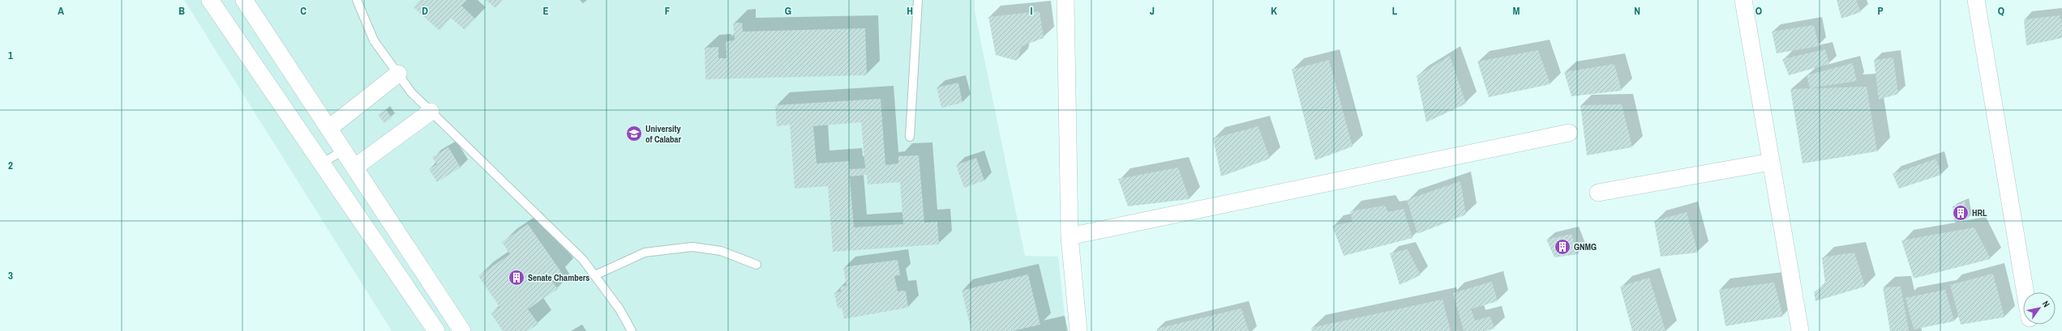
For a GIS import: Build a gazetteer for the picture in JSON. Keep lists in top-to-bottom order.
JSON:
{
  "places": {
    "school or university": ["University of Calabar"],
    "building": ["HRL", "GNMG", "Senate Chambers"]
  },
  "north": "top right",
  "grid": {
    "columns": [
      "A",
      "B",
      "C",
      "D",
      "E",
      "F",
      "G",
      "H",
      "I",
      "J",
      "K",
      "L",
      "M",
      "N",
      "O",
      "P",
      "Q"
    ],
    "rows": ["1", "2", "3"]
  }
}
